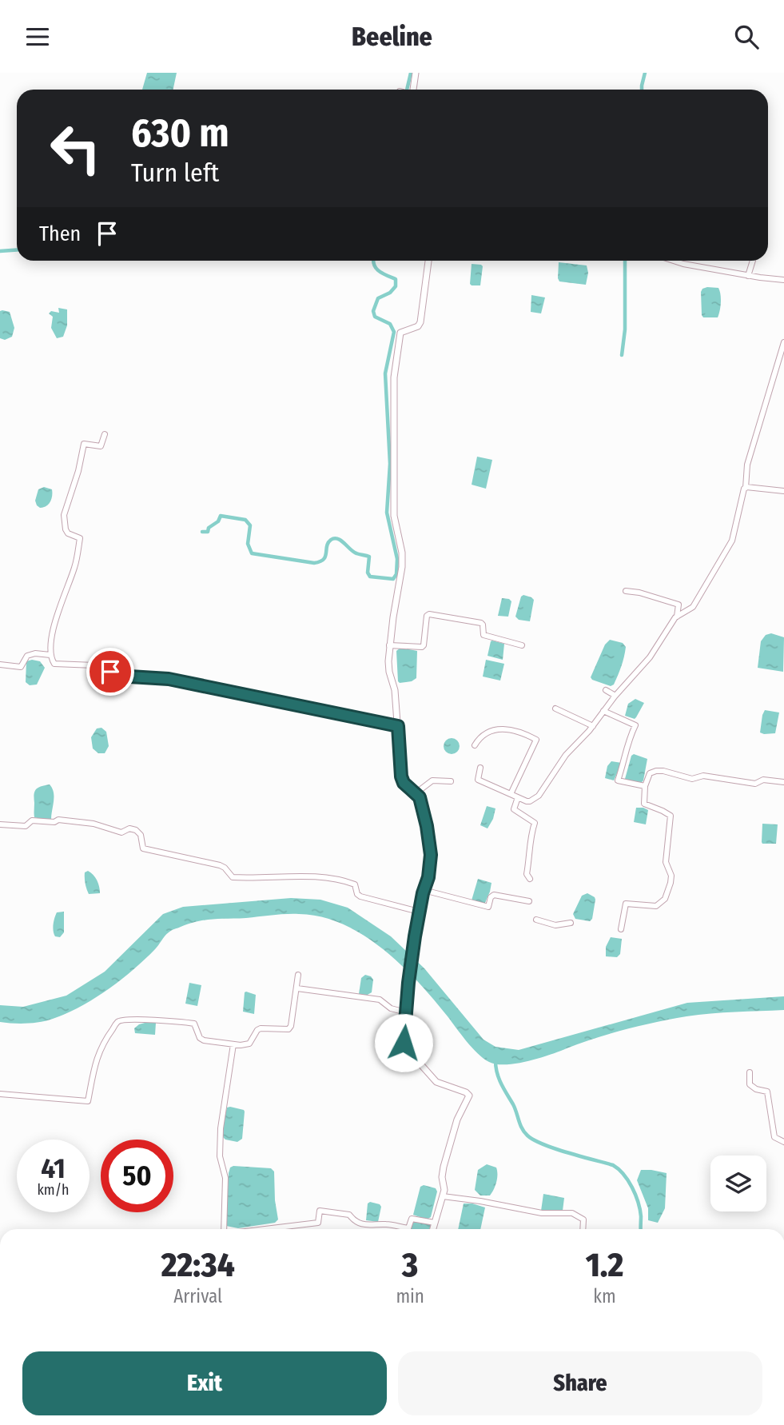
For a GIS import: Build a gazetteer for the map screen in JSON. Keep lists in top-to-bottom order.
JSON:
{
  "page": {
    "header": "Beeline",
    "turn": ["630 m", "Turn left"],
    "then": "Then",
    "speed": "41 km/h",
    "limit": "50",
    "eta": [
      "22:34",
      "Arrival",
      "3",
      "min",
      "1.2",
      "km"
    ],
    "buttons": ["Exit", "Share"]
  }
}
